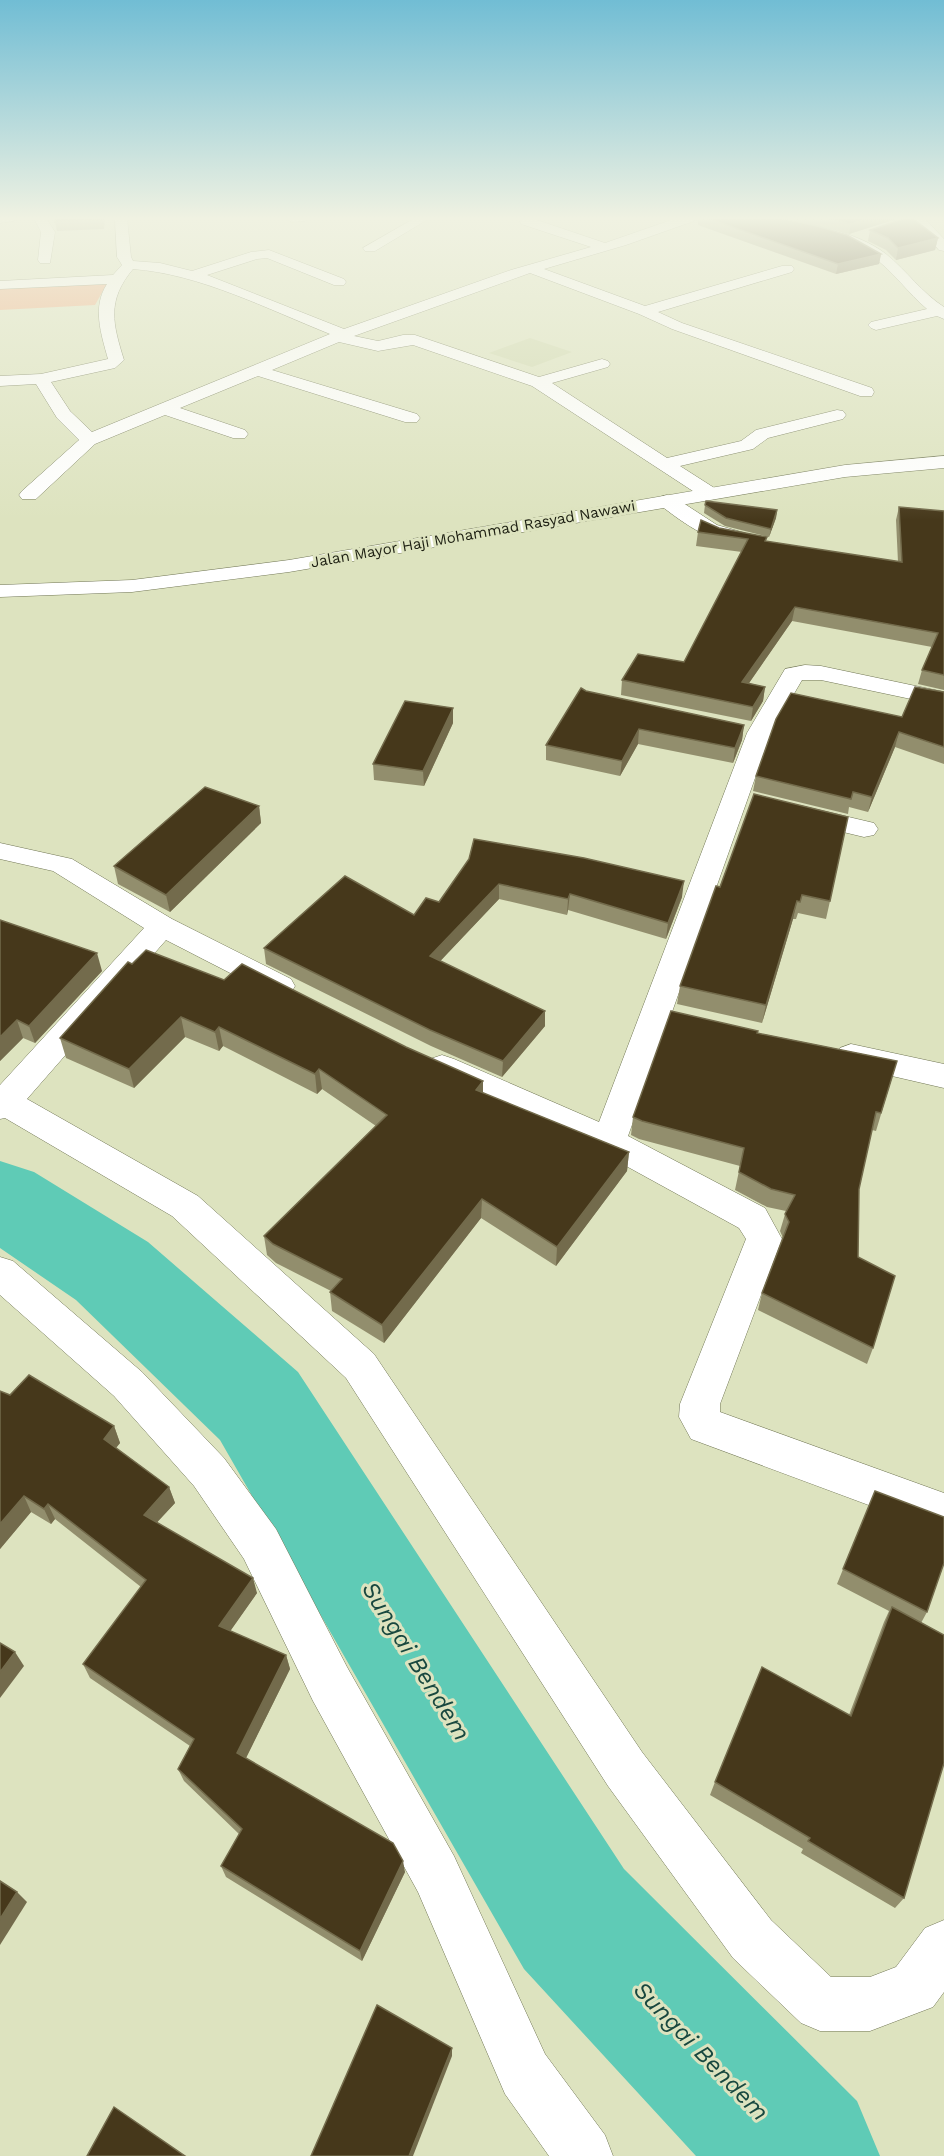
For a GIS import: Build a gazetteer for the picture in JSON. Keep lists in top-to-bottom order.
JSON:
{
  "streets": {
    "street": ["Jalan Mayor Haji Mohammad Rasyad Nawawi"]
  },
  "water": ["Sungai Bendem"]
}
